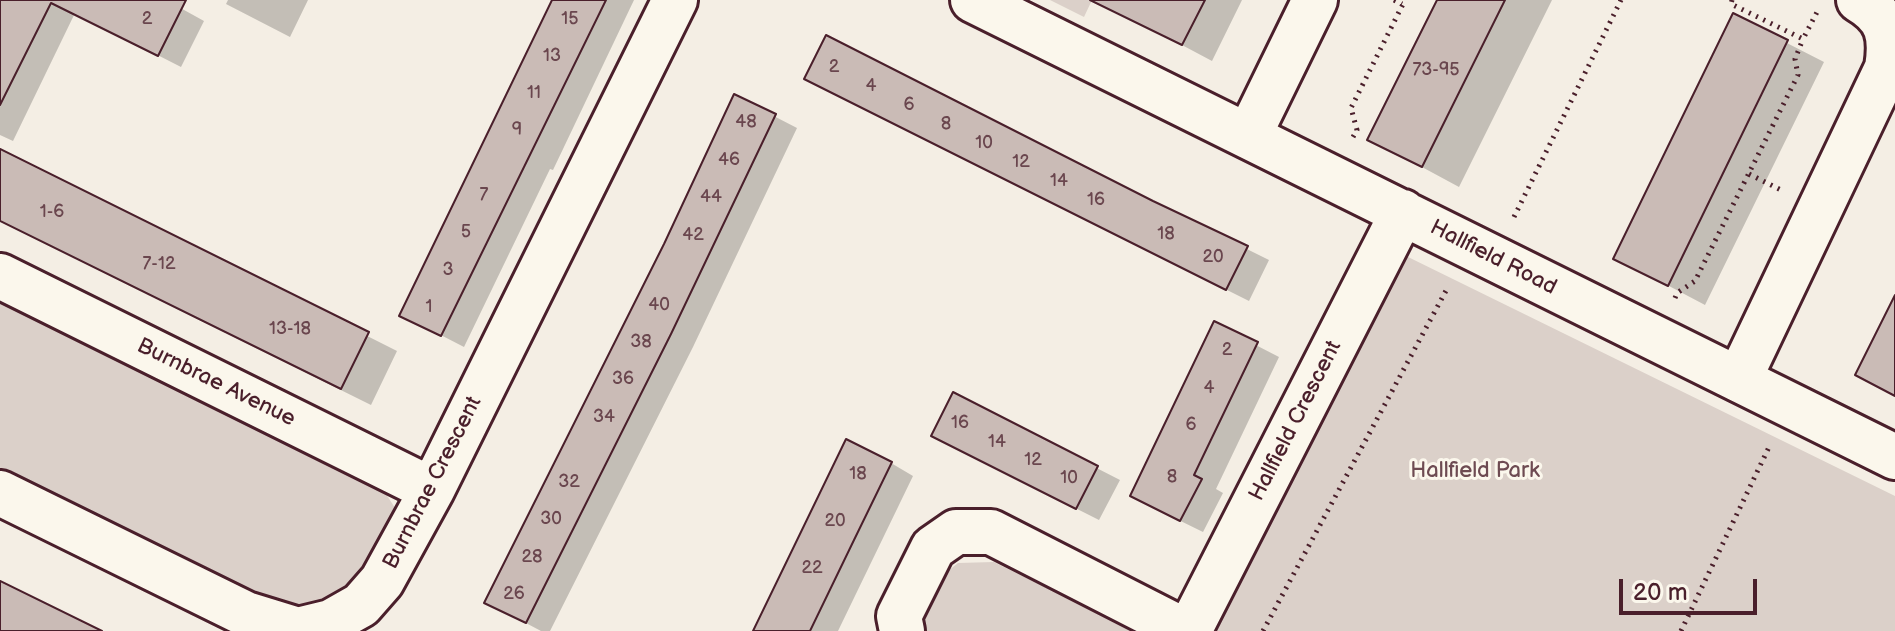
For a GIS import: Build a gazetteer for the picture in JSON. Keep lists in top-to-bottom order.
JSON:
{
  "streets": {
    "street": [
      "Hallfield Road",
      "Burnbrae Avenue",
      "Hallfield Crescent",
      "Burnbrae Crescent"
    ]
  },
  "crossings": [
    ["Hallfield Road", "Hallfield Crescent"],
    ["Burnbrae Avenue", "Burnbrae Crescent"]
  ],
  "parks": ["Hallfield Park"],
  "house_numbers": [
    "2",
    "15",
    "13",
    "2",
    "73-95",
    "4",
    "11",
    "6",
    "48",
    "8",
    "9",
    "10",
    "46",
    "12",
    "14",
    "7",
    "44",
    "16",
    "1-6",
    "5",
    "18",
    "42",
    "20",
    "7-12",
    "3",
    "40",
    "1",
    "13-18",
    "38",
    "2",
    "36",
    "4",
    "34",
    "16",
    "6",
    "14",
    "12",
    "18",
    "8",
    "10",
    "32",
    "30",
    "20",
    "28",
    "22",
    "26"
  ],
  "scale_bar": "20 m"
}
